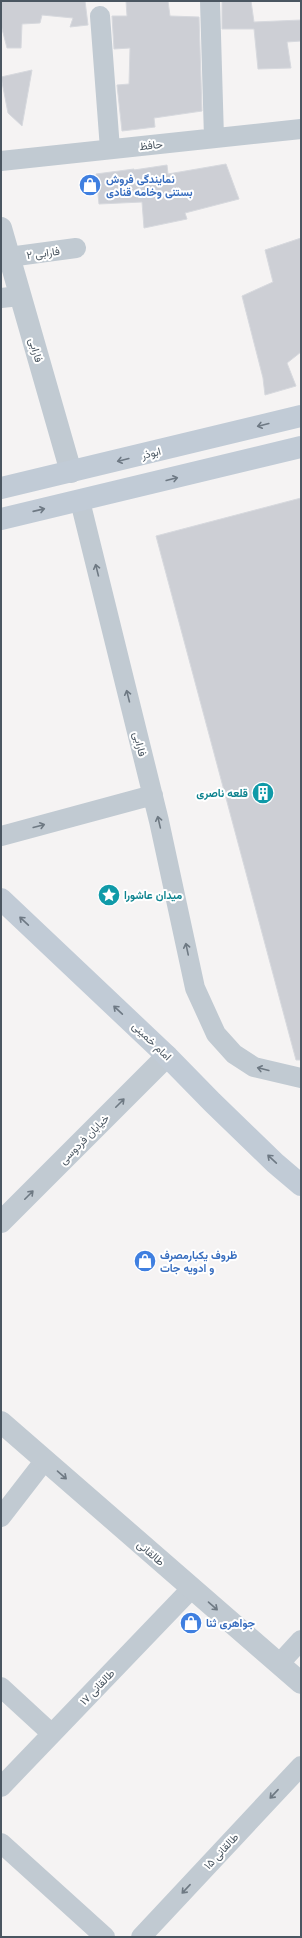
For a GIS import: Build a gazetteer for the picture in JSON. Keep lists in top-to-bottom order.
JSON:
{
  "streets": {
    "main road": ["ابوذر", "امام خمینی"],
    "street": [
      "حافظ",
      "فارابی ۲",
      "فارابی",
      "خیابان فردوسی",
      "طالقانی",
      "طالقانی ۱۷",
      "طالقانی ۱۵"
    ]
  },
  "crossings": [
    ["فارابی ۲", "فارابی"],
    ["فارابی", "ابوذر"],
    ["امام خمینی", "خیابان فردوسی"],
    ["طالقانی", "طالقانی ۱۷"]
  ],
  "one_way": [
    "فارابی",
    "امام خمینی",
    "خیابان فردوسی",
    "طالقانی",
    "طالقانی ۱۵"
  ],
  "places": {
    "shop": ["نمایندگی فروش بستنی وخامه قنادی", "ظروف یکبارمصرف و ادویه جات", "جواهری ثنا"],
    "building": ["قلعه ناصری"],
    "place": ["میدان عاشورا"]
  }
}
